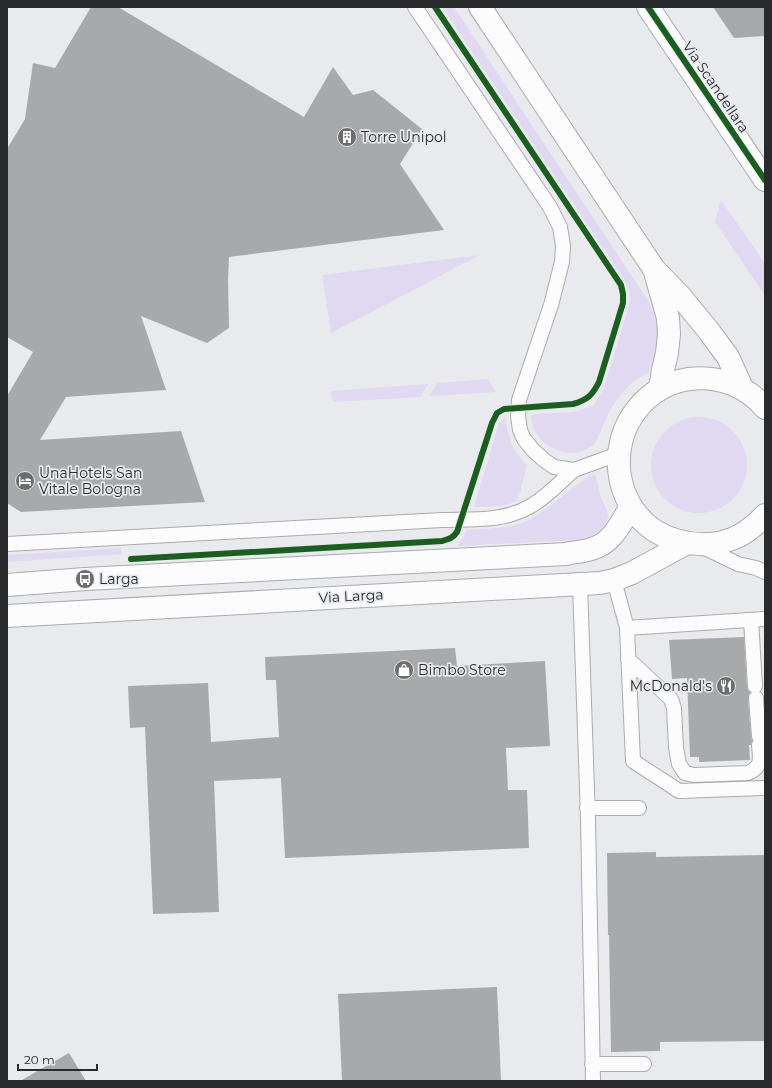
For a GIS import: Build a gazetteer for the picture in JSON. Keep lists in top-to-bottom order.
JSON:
{
  "streets": {
    "main road": ["Via Scandellara", "Via Larga"]
  },
  "places": {
    "building": ["Torre Unipol"],
    "hotel": ["UnaHotels San Vitale Bologna"],
    "bus stop": ["Larga"],
    "shop": ["Bimbo Store"],
    "restaurant": ["McDonald's"]
  },
  "scale_bar": "20 m"
}
